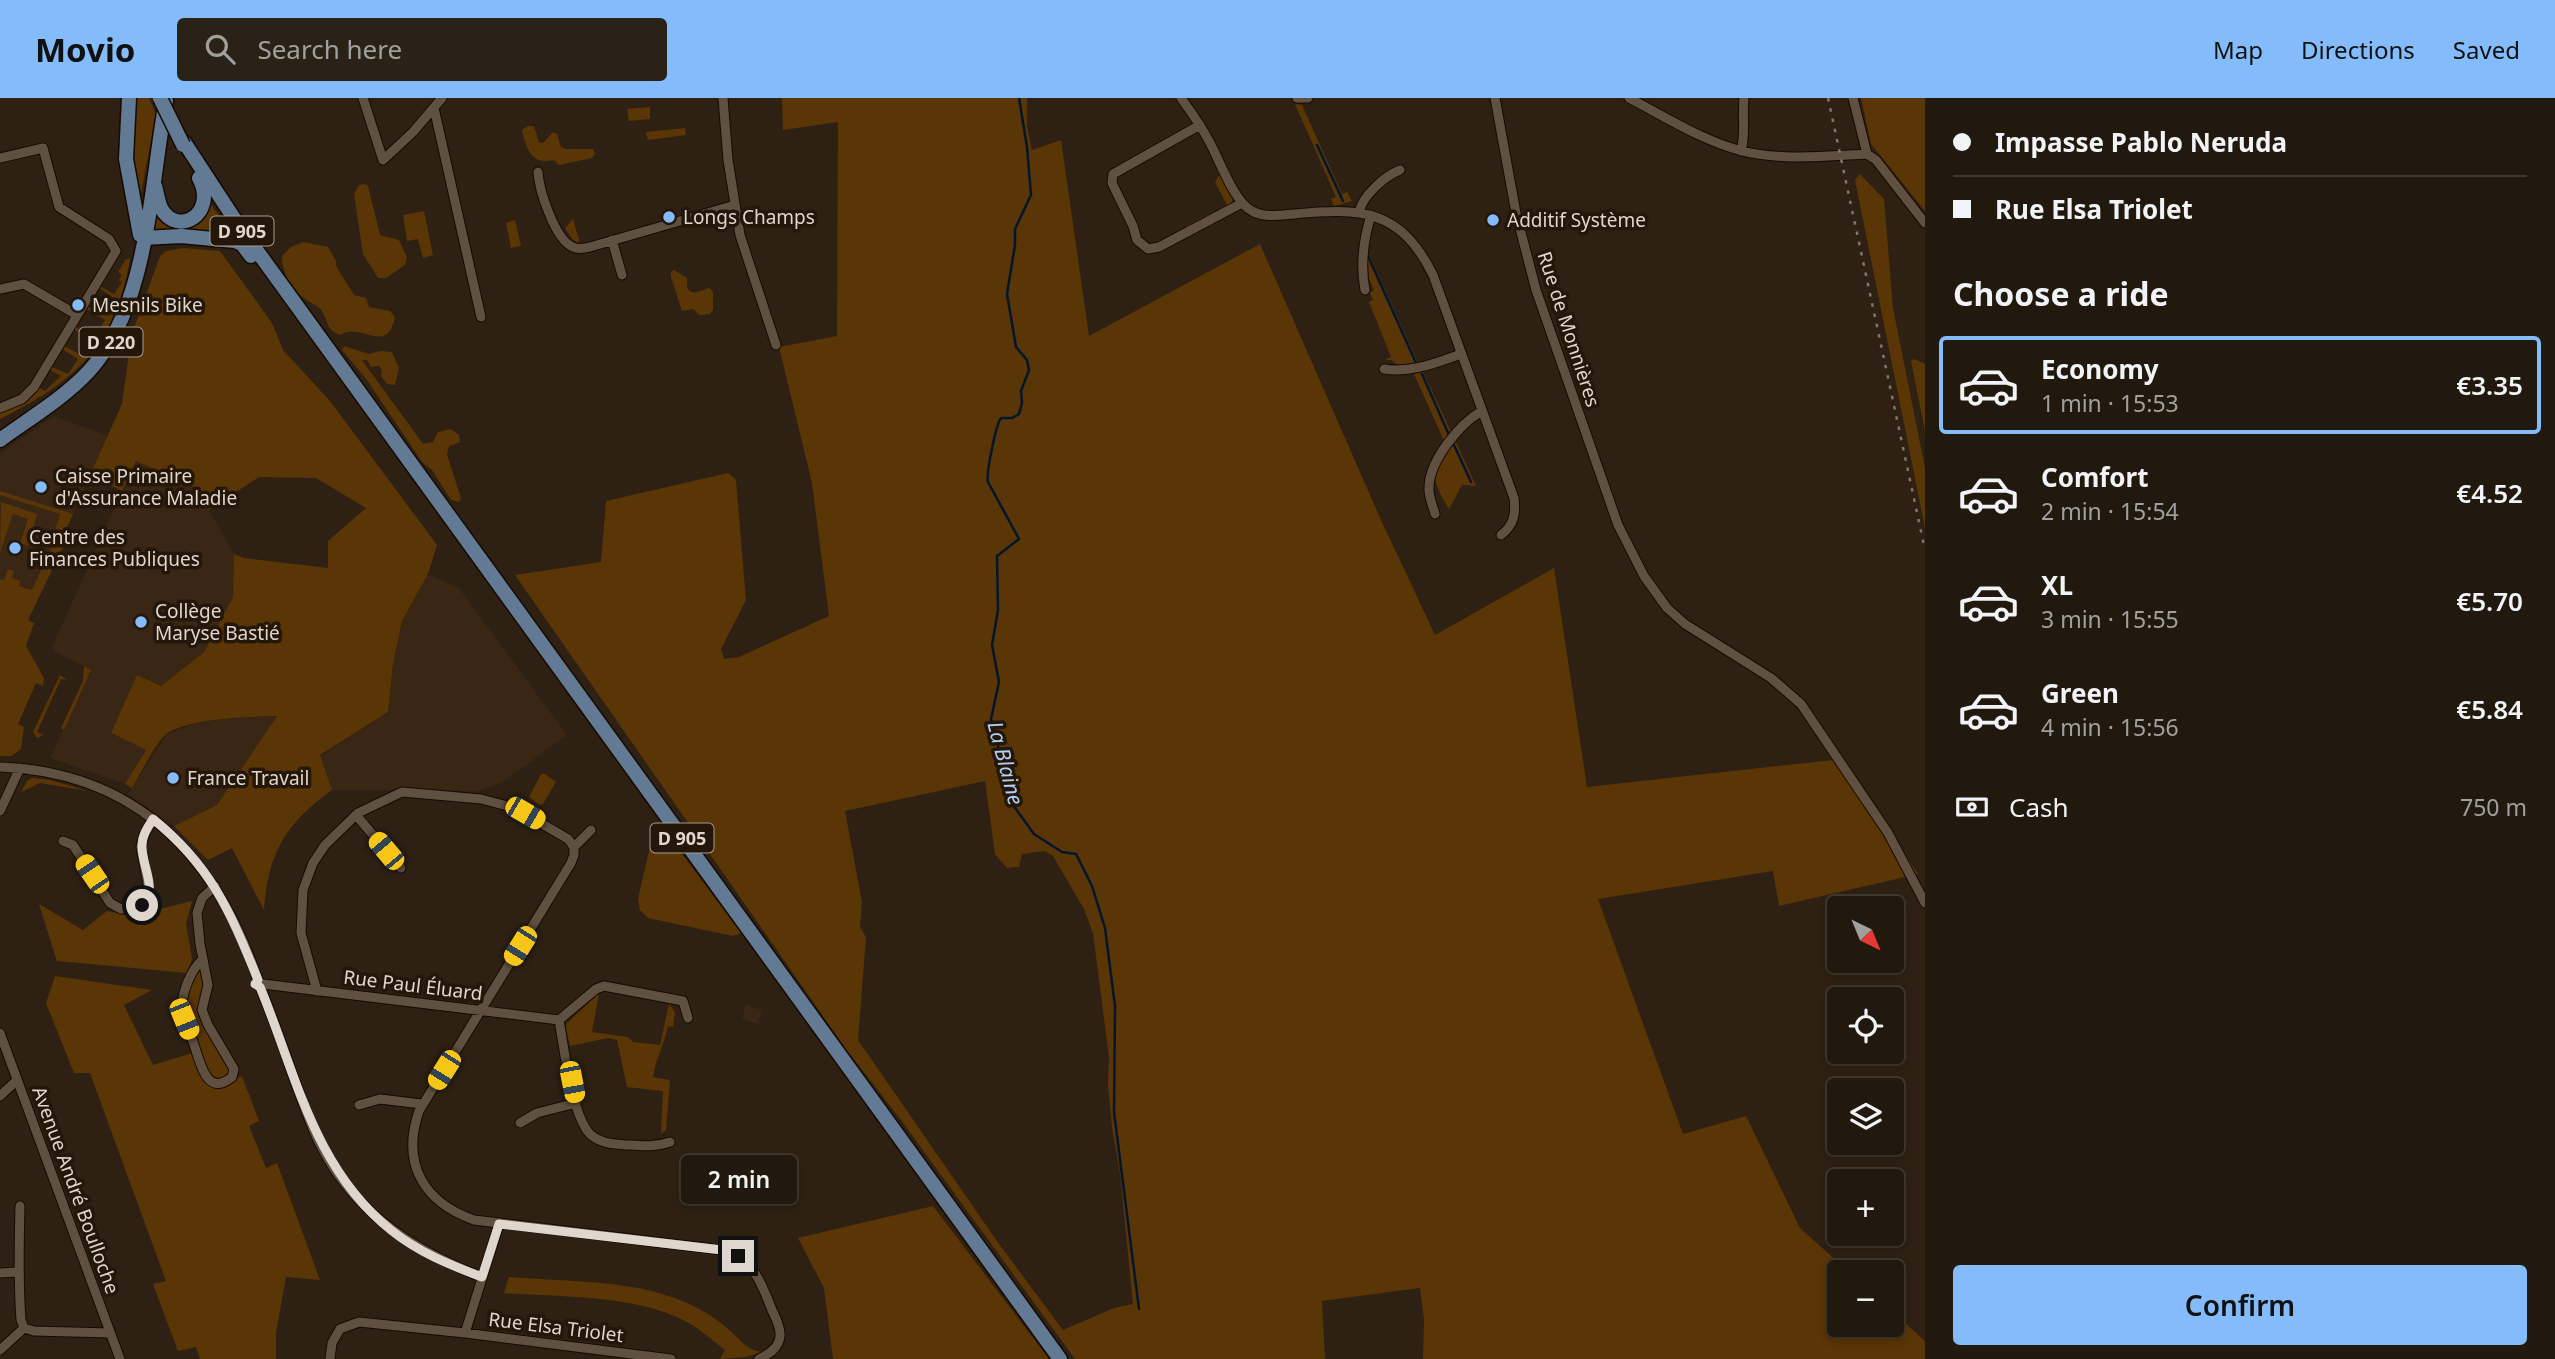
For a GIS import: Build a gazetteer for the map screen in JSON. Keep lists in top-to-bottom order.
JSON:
{
  "streets": {
    "main road": ["D 905", "D 220"],
    "street": [
      "Rue de Monnières",
      "Rue Paul Éluard",
      "Avenue André Boulloche",
      "Rue Elsa Triolet"
    ]
  },
  "crossings": [
    ["D 905", "D 220"]
  ],
  "water": ["La Blaine"],
  "places": [
    "Longs Champs",
    "Additif Système",
    "Mesnils Bike",
    "Caisse Primaire d'Assurance Maladie",
    "Centre des Finances Publiques",
    "Collège Maryse Bastié",
    "France Travail"
  ],
  "north": "bottom right",
  "page": {
    "header": "Movio",
    "search": "Search here",
    "nav": ["Map", "Directions", "Saved"],
    "banner": ["Impasse Pablo Neruda", "Rue Elsa Triolet"],
    "heading": "Choose a ride",
    "list": [
      {
        "name": "Economy",
        "note": "1 min · 15:53",
        "value": "€3.35"
      },
      {
        "name": "Comfort",
        "note": "2 min · 15:54",
        "value": "€4.52"
      },
      {
        "name": "XL",
        "note": "3 min · 15:55",
        "value": "€5.70"
      },
      {
        "name": "Green",
        "note": "4 min · 15:56",
        "value": "€5.84"
      }
    ],
    "pay": ["Cash", "750 m"],
    "map_buttons": ["+", "−"],
    "bubble": "2 min",
    "buttons": "Confirm"
  }
}
